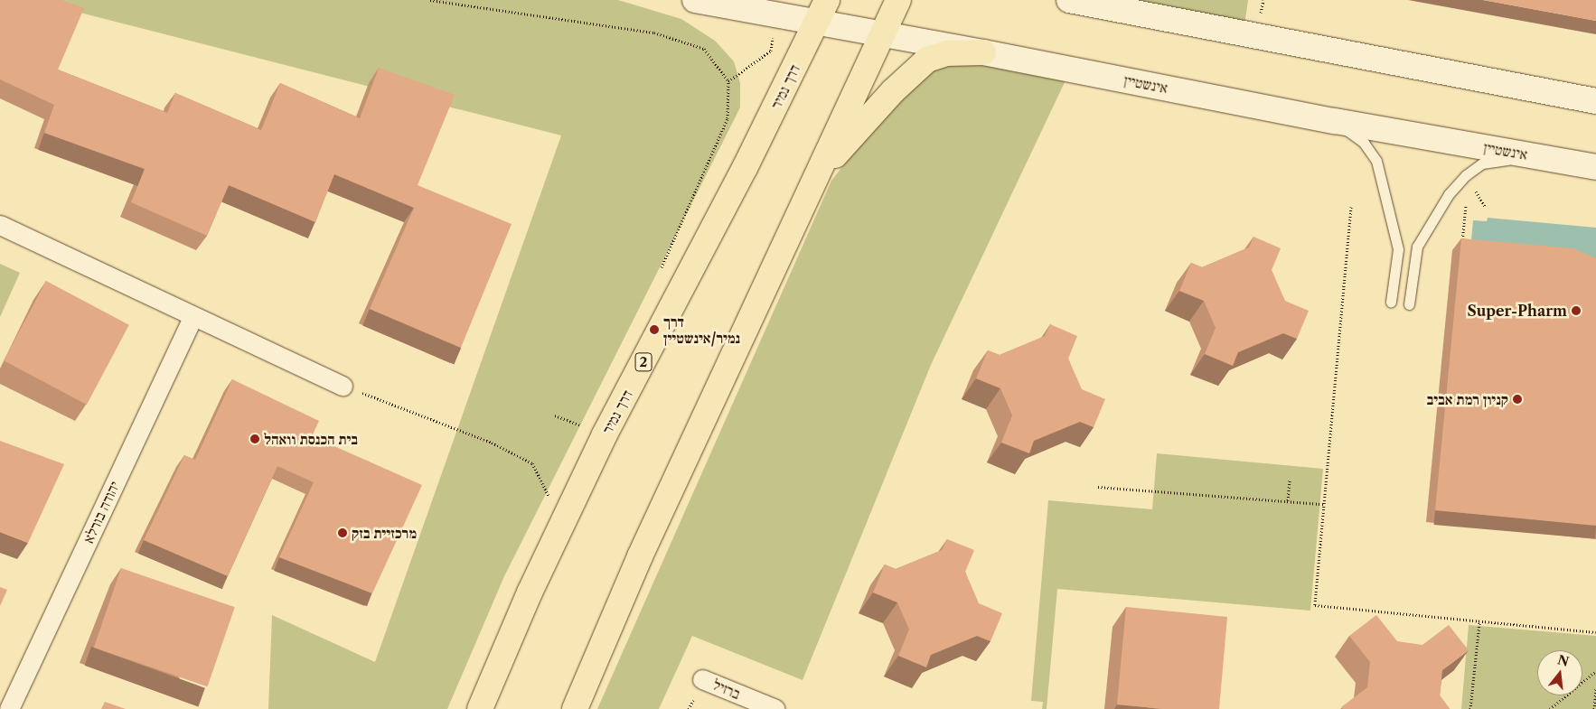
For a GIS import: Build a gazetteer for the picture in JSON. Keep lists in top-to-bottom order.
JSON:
{
  "streets": {
    "highway": ["דרך נמיר", "2"],
    "street": ["אינשטיין", "יהודה בורלא", "ברזיל"]
  },
  "crossings": [
    ["אינשטיין", "דרך נמיר"]
  ],
  "places": [
    "Super-Pharm",
    "דרך נמיר/אינשטיין",
    "קניון רמת אביב",
    "בית הכנסת וואהל",
    "מרכזיית בזק"
  ],
  "north": "top"
}
